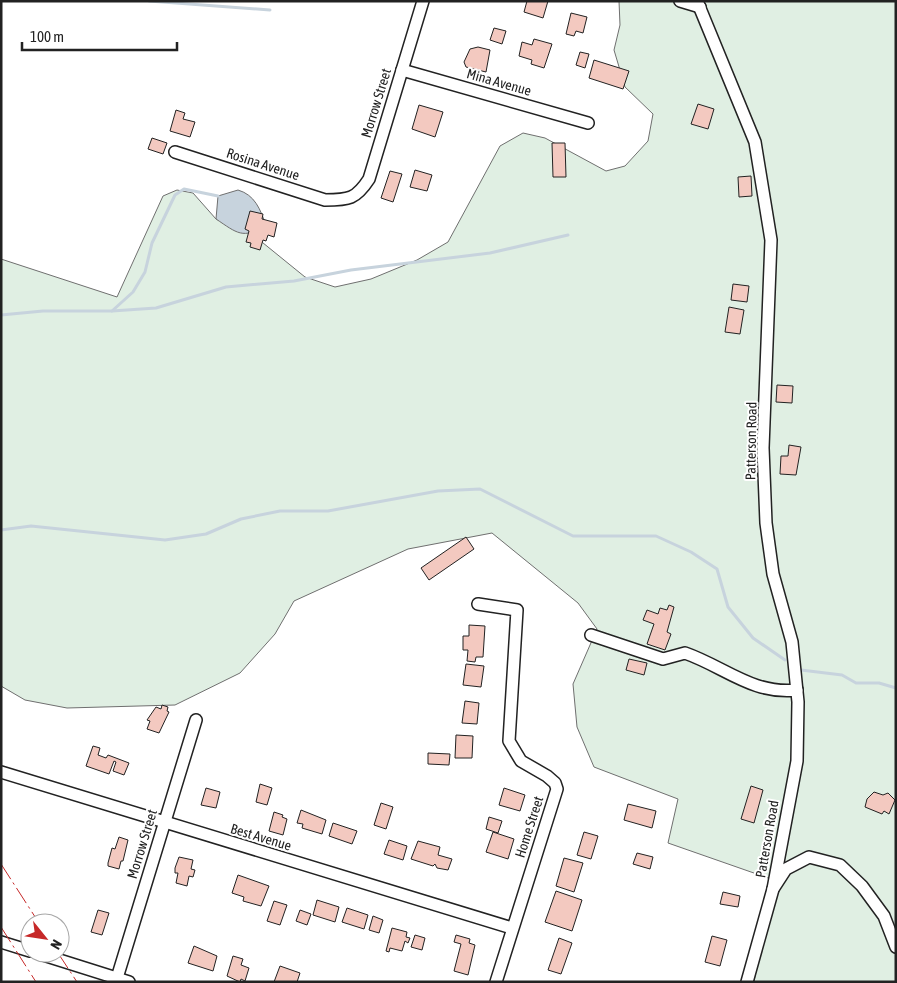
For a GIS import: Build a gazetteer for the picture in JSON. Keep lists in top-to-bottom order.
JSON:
{
  "streets": {
    "street": [
      "Mina Avenue",
      "Morrow Street",
      "Rosina Avenue",
      "Patterson Road",
      "Home Street",
      "Best Avenue"
    ]
  },
  "crossings": [
    ["Mina Avenue", "Morrow Street"],
    ["Morrow Street", "Rosina Avenue"],
    ["Morrow Street", "Best Avenue"],
    ["Home Street", "Best Avenue"]
  ],
  "scale_bar": "100 m",
  "north": "bottom right"
}
